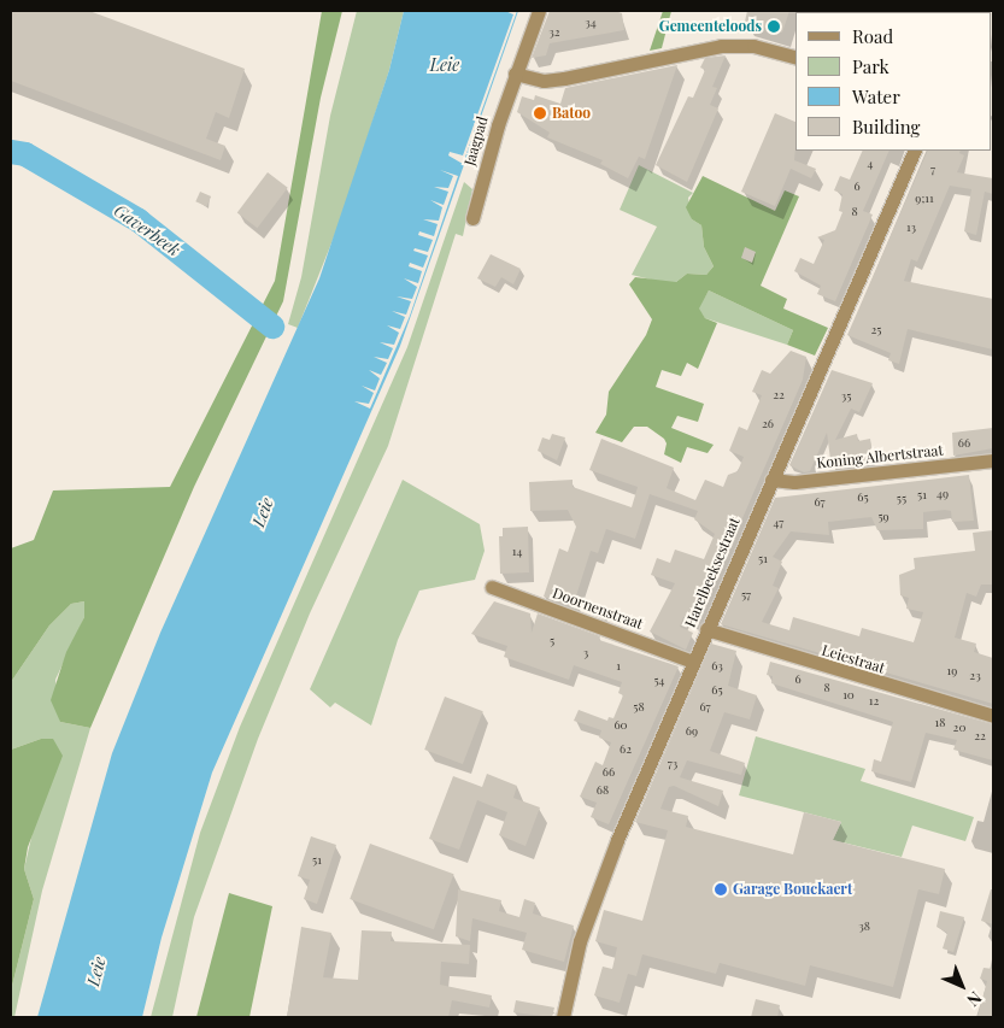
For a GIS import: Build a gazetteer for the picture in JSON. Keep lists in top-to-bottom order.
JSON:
{
  "streets": {
    "street": [
      "Jaagpad",
      "Koning Albertstraat",
      "Harelbeeksestraat",
      "Doornenstraat",
      "Leiestraat"
    ]
  },
  "crossings": [
    ["Koning Albertstraat", "Harelbeeksestraat"],
    ["Harelbeeksestraat", "Doornenstraat"],
    ["Harelbeeksestraat", "Leiestraat"]
  ],
  "water": ["Leie", "Gaverbeek"],
  "places": ["Gemeenteloods", "Batoo", "Garage Bouckaert"],
  "house_numbers": [
    "34",
    "32",
    "4",
    "7",
    "6",
    "9;11",
    "8",
    "13",
    "25",
    "22",
    "35",
    "26",
    "66",
    "49",
    "51",
    "65",
    "55",
    "67",
    "59",
    "47",
    "14",
    "51",
    "57",
    "5",
    "3",
    "1",
    "63",
    "19",
    "23",
    "6",
    "54",
    "8",
    "65",
    "10",
    "12",
    "58",
    "67",
    "18",
    "60",
    "20",
    "69",
    "22",
    "62",
    "73",
    "66",
    "68",
    "51",
    "38"
  ],
  "legend": [
    "Road",
    "Park",
    "Water",
    "Building"
  ],
  "north": "bottom right"
}
